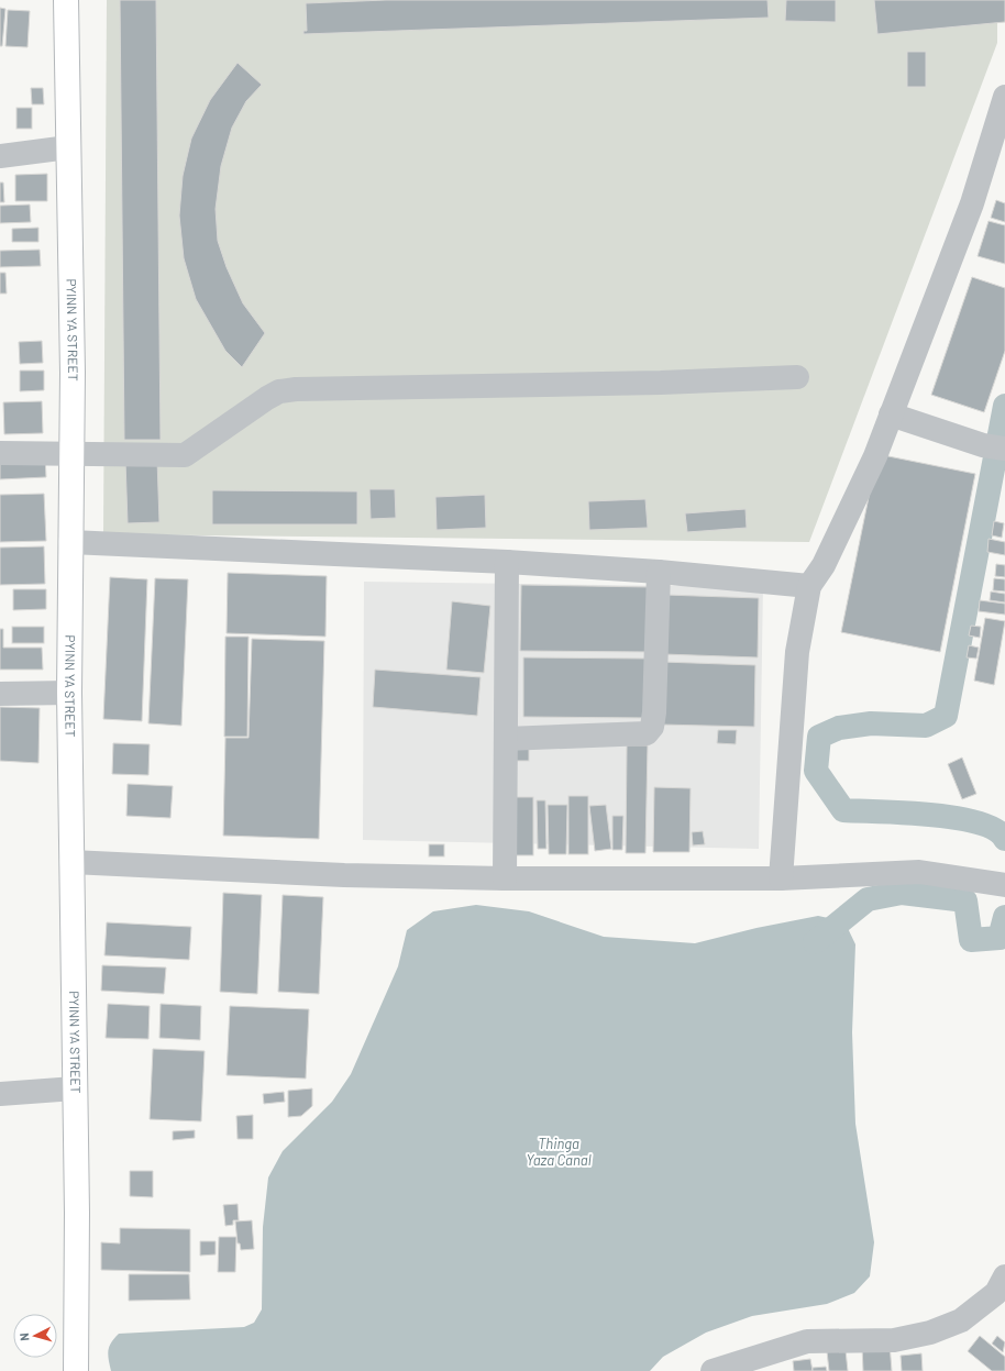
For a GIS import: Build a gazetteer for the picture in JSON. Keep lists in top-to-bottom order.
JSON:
{
  "streets": {
    "main road": ["PYINN YA STREET"]
  },
  "water": ["Thinga Yaza Canal"],
  "north": "left"
}
